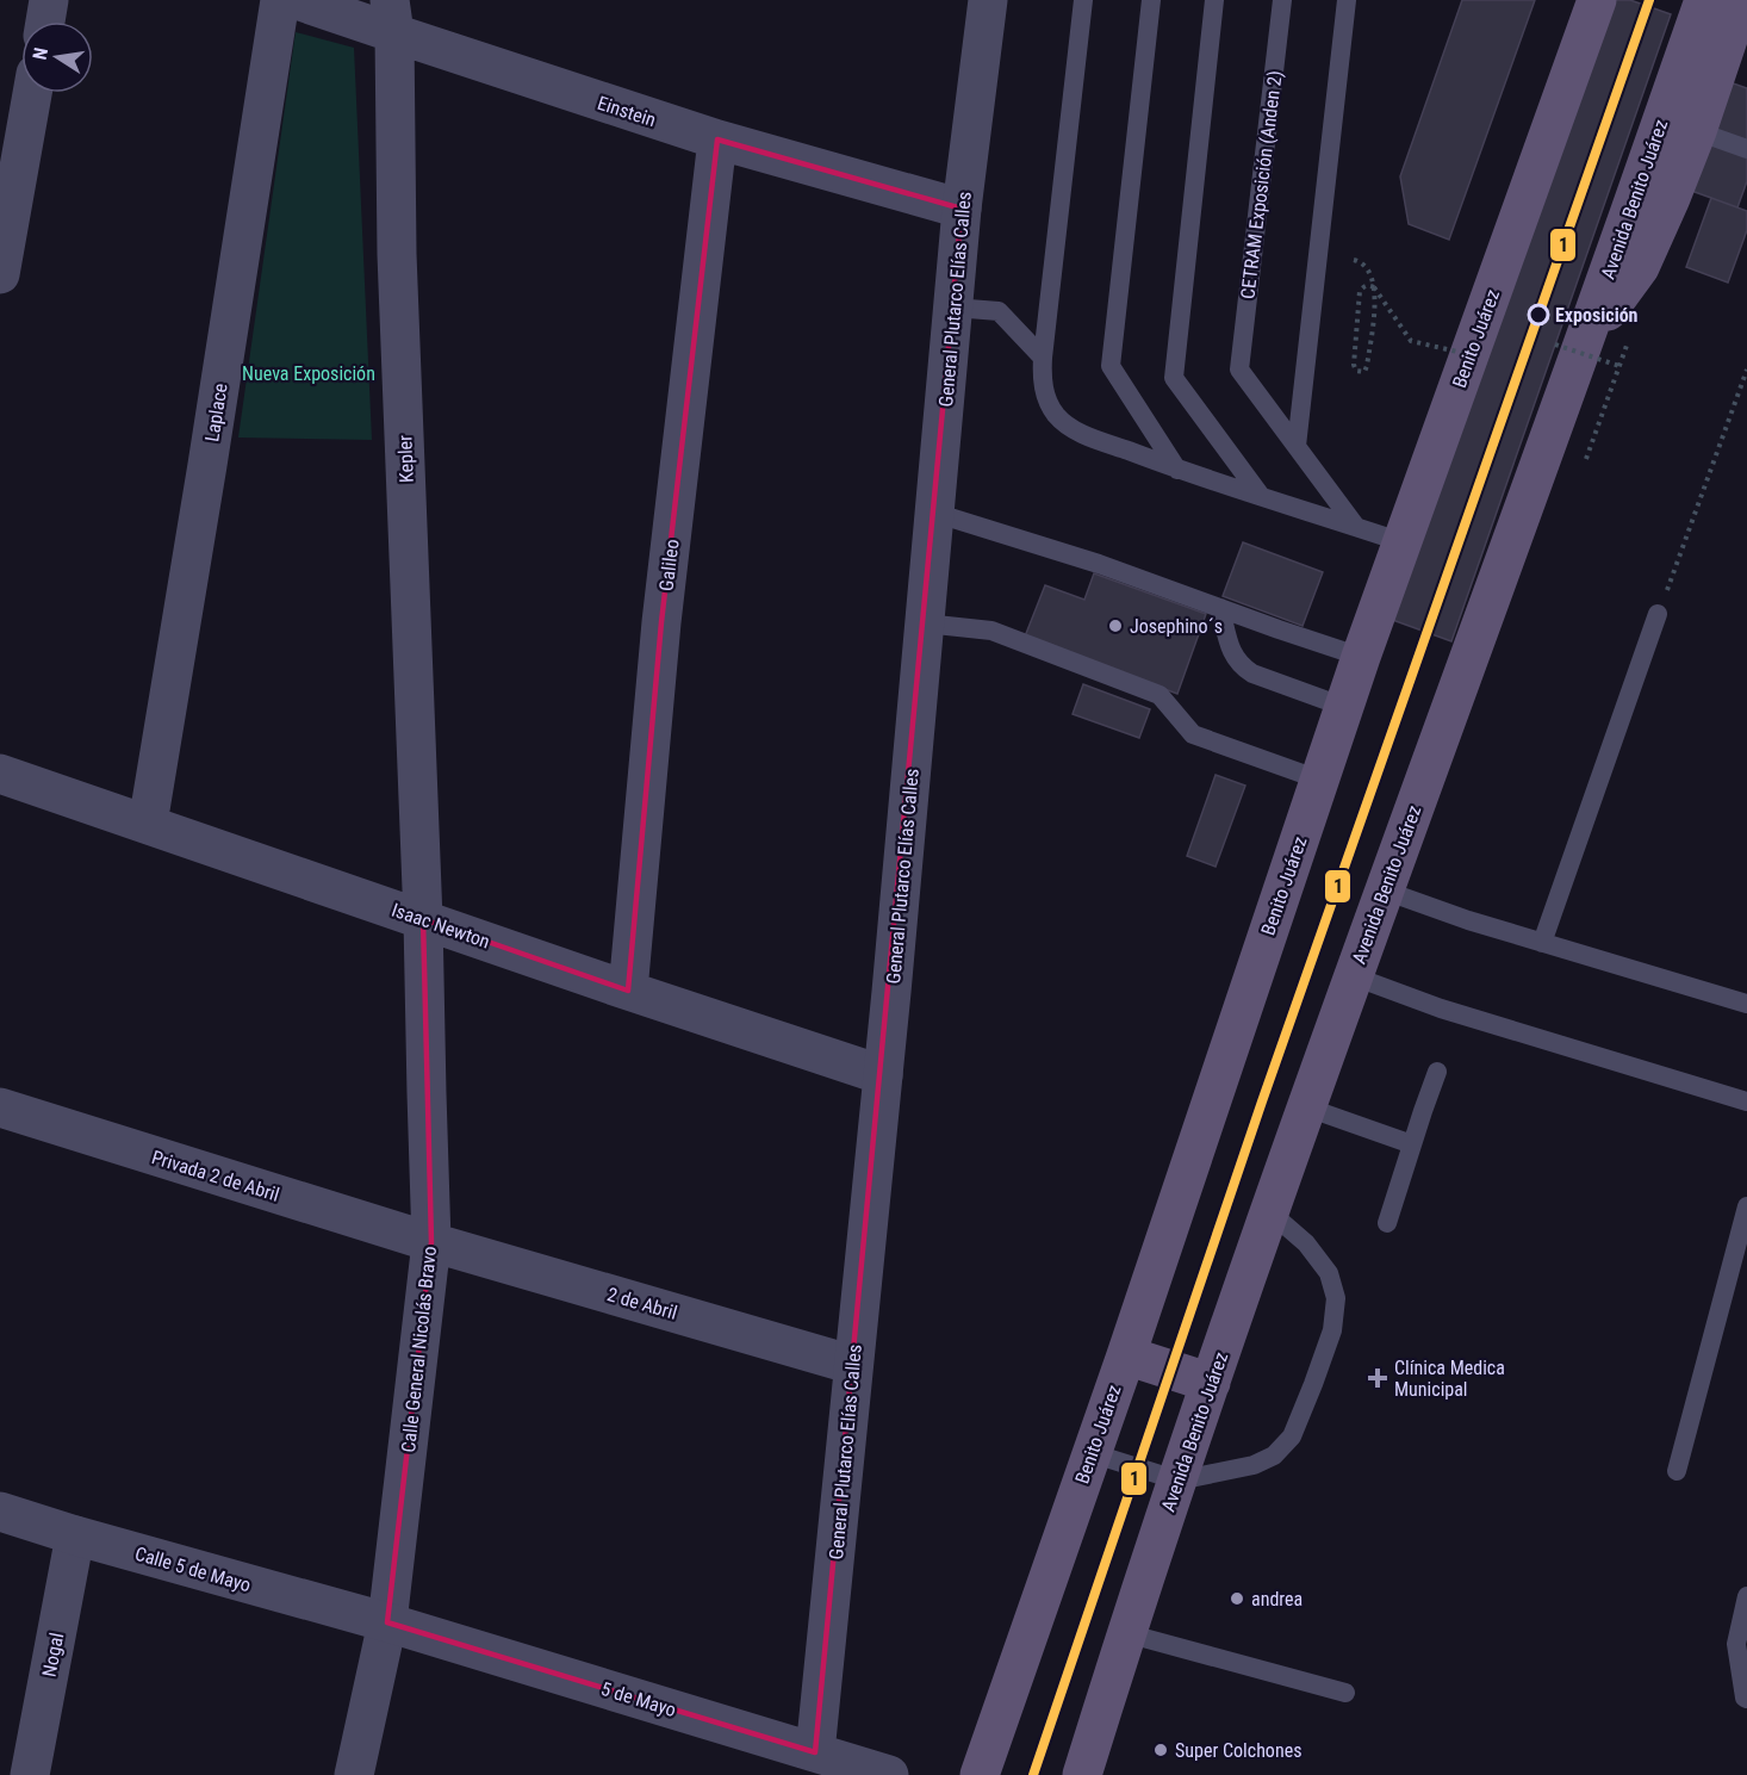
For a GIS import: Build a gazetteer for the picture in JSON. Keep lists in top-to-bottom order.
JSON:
{
  "streets": {
    "main road": ["Avenida Benito Juárez", "Benito Juárez"],
    "street": [
      "Einstein",
      "General Plutarco Elías Calles",
      "Laplace",
      "Kepler",
      "Galileo",
      "Isaac Newton",
      "Privada 2 de Abril",
      "2 de Abril",
      "Calle General Nicolás Bravo",
      "Calle 5 de Mayo",
      "Nogal",
      "5 de Mayo"
    ],
    "lane": ["CETRAM Exposición (Anden 2)"]
  },
  "crossings": [
    ["Einstein", "General Plutarco Elías Calles"],
    ["Einstein", "Kepler"],
    ["Einstein", "Galileo"],
    ["General Plutarco Elías Calles", "Isaac Newton"],
    ["General Plutarco Elías Calles", "2 de Abril"],
    ["General Plutarco Elías Calles", "5 de Mayo"],
    ["Laplace", "Isaac Newton"],
    ["Kepler", "Isaac Newton"],
    ["Kepler", "Calle General Nicolás Bravo"],
    ["Galileo", "Isaac Newton"],
    ["Isaac Newton", "Calle General Nicolás Bravo"],
    ["Privada 2 de Abril", "2 de Abril"],
    ["Privada 2 de Abril", "Calle General Nicolás Bravo"],
    ["2 de Abril", "Calle General Nicolás Bravo"],
    ["Calle General Nicolás Bravo", "Calle 5 de Mayo"],
    ["Calle General Nicolás Bravo", "5 de Mayo"],
    ["Calle 5 de Mayo", "Nogal"],
    ["Calle 5 de Mayo", "5 de Mayo"]
  ],
  "parks": ["Nueva Exposición"],
  "places": {
    "other": [
      "Exposición",
      "Josephino´s",
      "andrea",
      "Super Colchones"
    ],
    "health": ["Clínica Medica Municipal"]
  },
  "lines": ["transit line 1"],
  "north": "left"
}
